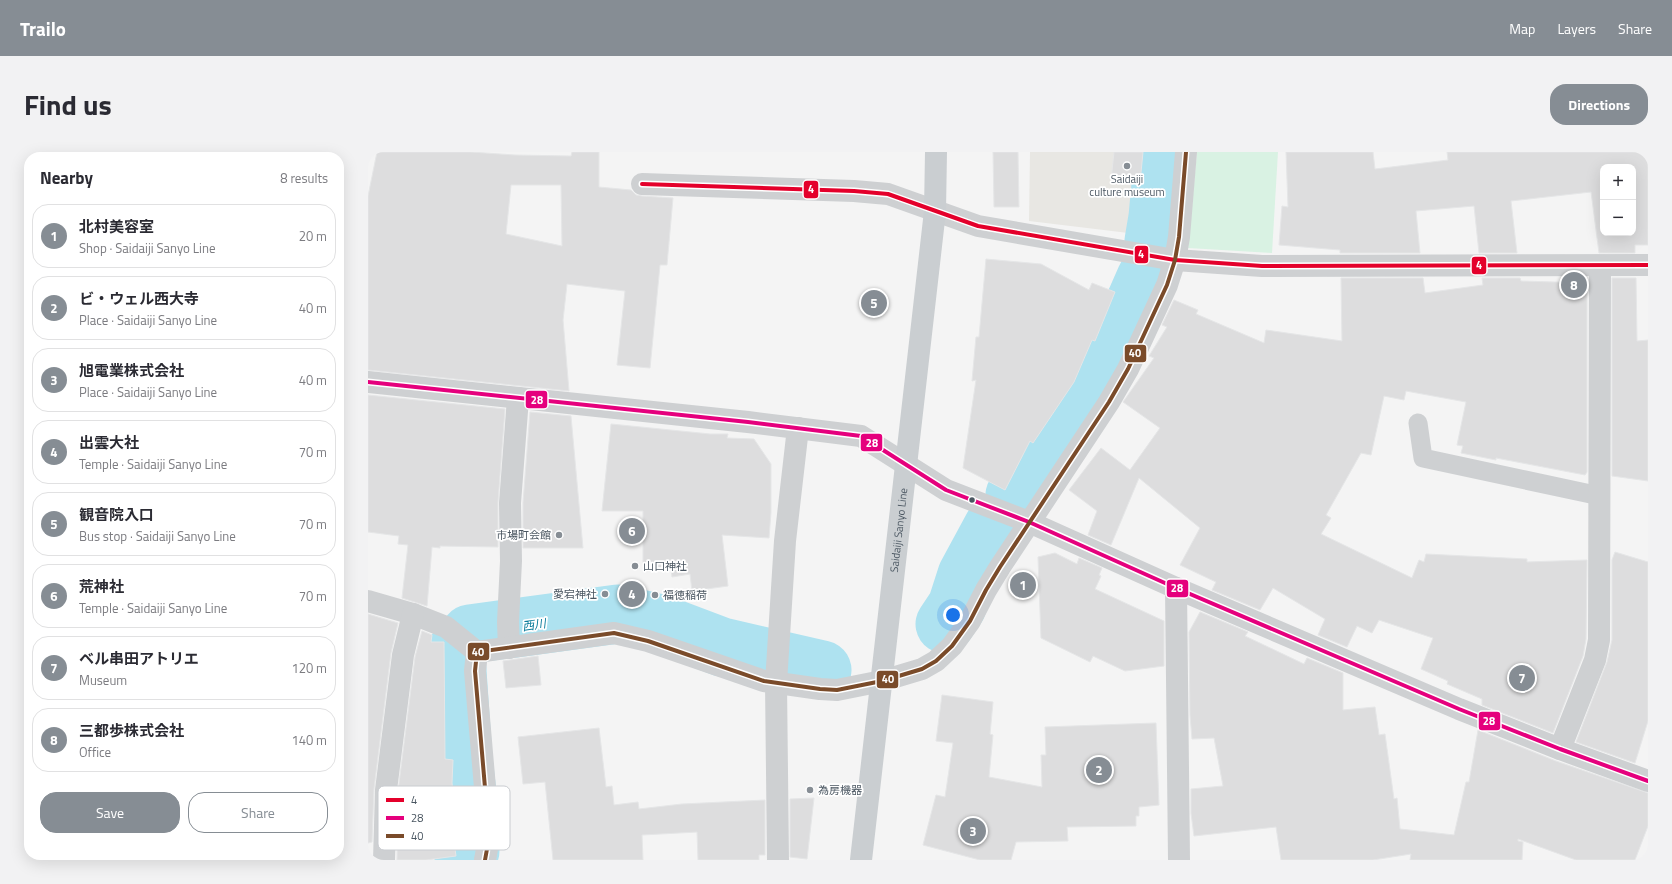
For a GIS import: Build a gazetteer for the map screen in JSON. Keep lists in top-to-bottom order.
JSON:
{
  "streets": {
    "main road": ["Saidaiji Sanyo Line"]
  },
  "water": ["西川"],
  "places": [
    "Saidaiji culture museum",
    "市場町会館",
    "山口神社",
    "愛宕神社",
    "福徳稲荷",
    "為房機器"
  ],
  "lines": ["transit line 40", "transit line 4", "transit line 28"],
  "legend": ["4", "28", "40"],
  "page": {
    "header": "Trailo",
    "nav": ["Map", "Layers", "Share"],
    "title": "Find us",
    "buttons": [
      "Directions",
      ["Save", "Share"]
    ],
    "heading": ["Nearby", "8 results"],
    "map_buttons": ["+", "−"],
    "list": [
      {
        "mark": "1",
        "name": "北村美容室",
        "note": "Shop · Saidaiji Sanyo Line",
        "value": "20 m"
      },
      {
        "mark": "2",
        "name": "ビ・ウェル西大寺",
        "note": "Place · Saidaiji Sanyo Line",
        "value": "40 m"
      },
      {
        "mark": "3",
        "name": "旭電業株式会社",
        "note": "Place · Saidaiji Sanyo Line",
        "value": "40 m"
      },
      {
        "mark": "4",
        "name": "出雲大社",
        "note": "Temple · Saidaiji Sanyo Line",
        "value": "70 m"
      },
      {
        "mark": "5",
        "name": "観音院入口",
        "note": "Bus stop · Saidaiji Sanyo Line",
        "value": "70 m"
      },
      {
        "mark": "6",
        "name": "荒神社",
        "note": "Temple · Saidaiji Sanyo Line",
        "value": "70 m"
      },
      {
        "mark": "7",
        "name": "ベル串田アトリエ",
        "note": "Museum",
        "value": "120 m"
      },
      {
        "mark": "8",
        "name": "三都歩株式会社",
        "note": "Office",
        "value": "140 m"
      }
    ],
    "pins": [
      "8",
      "5",
      "6",
      "1",
      "4",
      "7",
      "2",
      "3"
    ]
  }
}
